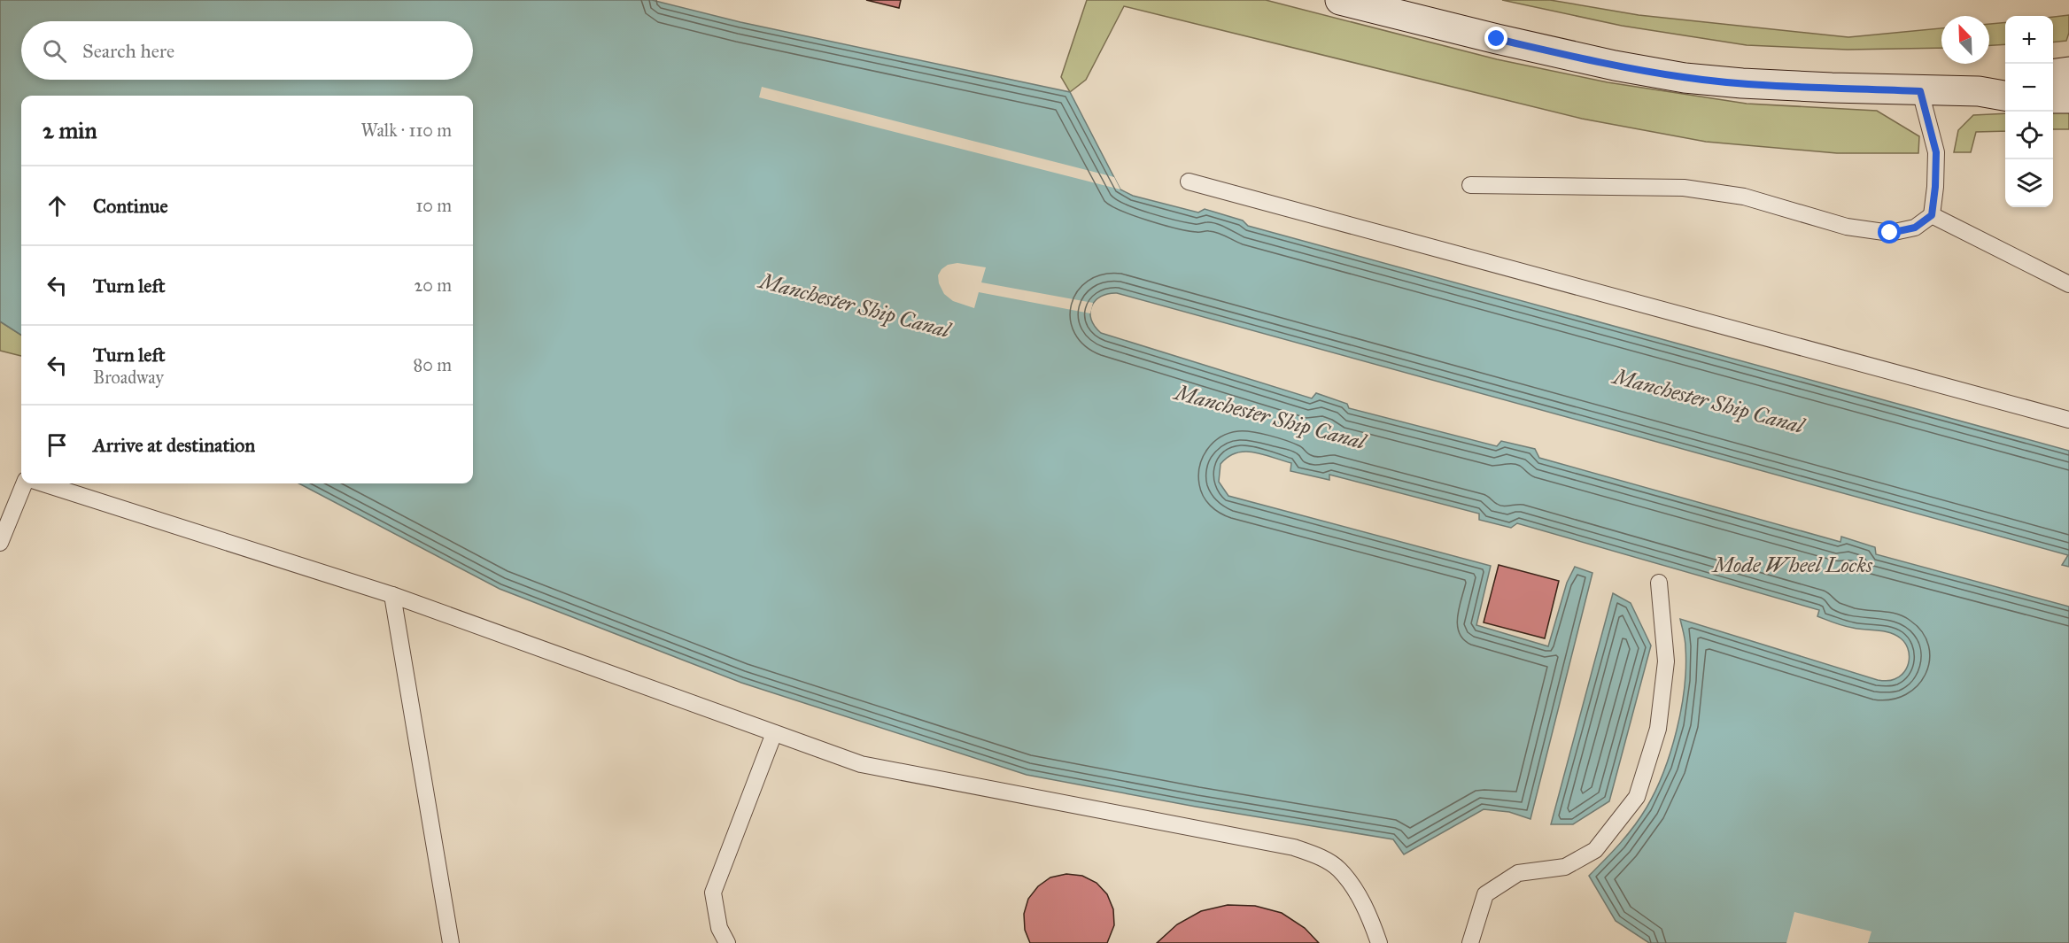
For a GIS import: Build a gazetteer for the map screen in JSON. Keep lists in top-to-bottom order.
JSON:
{
  "water": ["Manchester Ship Canal", "Mode Wheel Locks"],
  "north": "top left",
  "page": {
    "map_buttons": ["+", "−"],
    "search": "Search here",
    "heading": ["2 min", "Walk · 110 m"],
    "list": [
      ["Continue", "10 m"],
      ["Turn left", "20 m"],
      ["Turn left", "Broadway", "80 m"],
      "Arrive at destination"
    ]
  }
}
